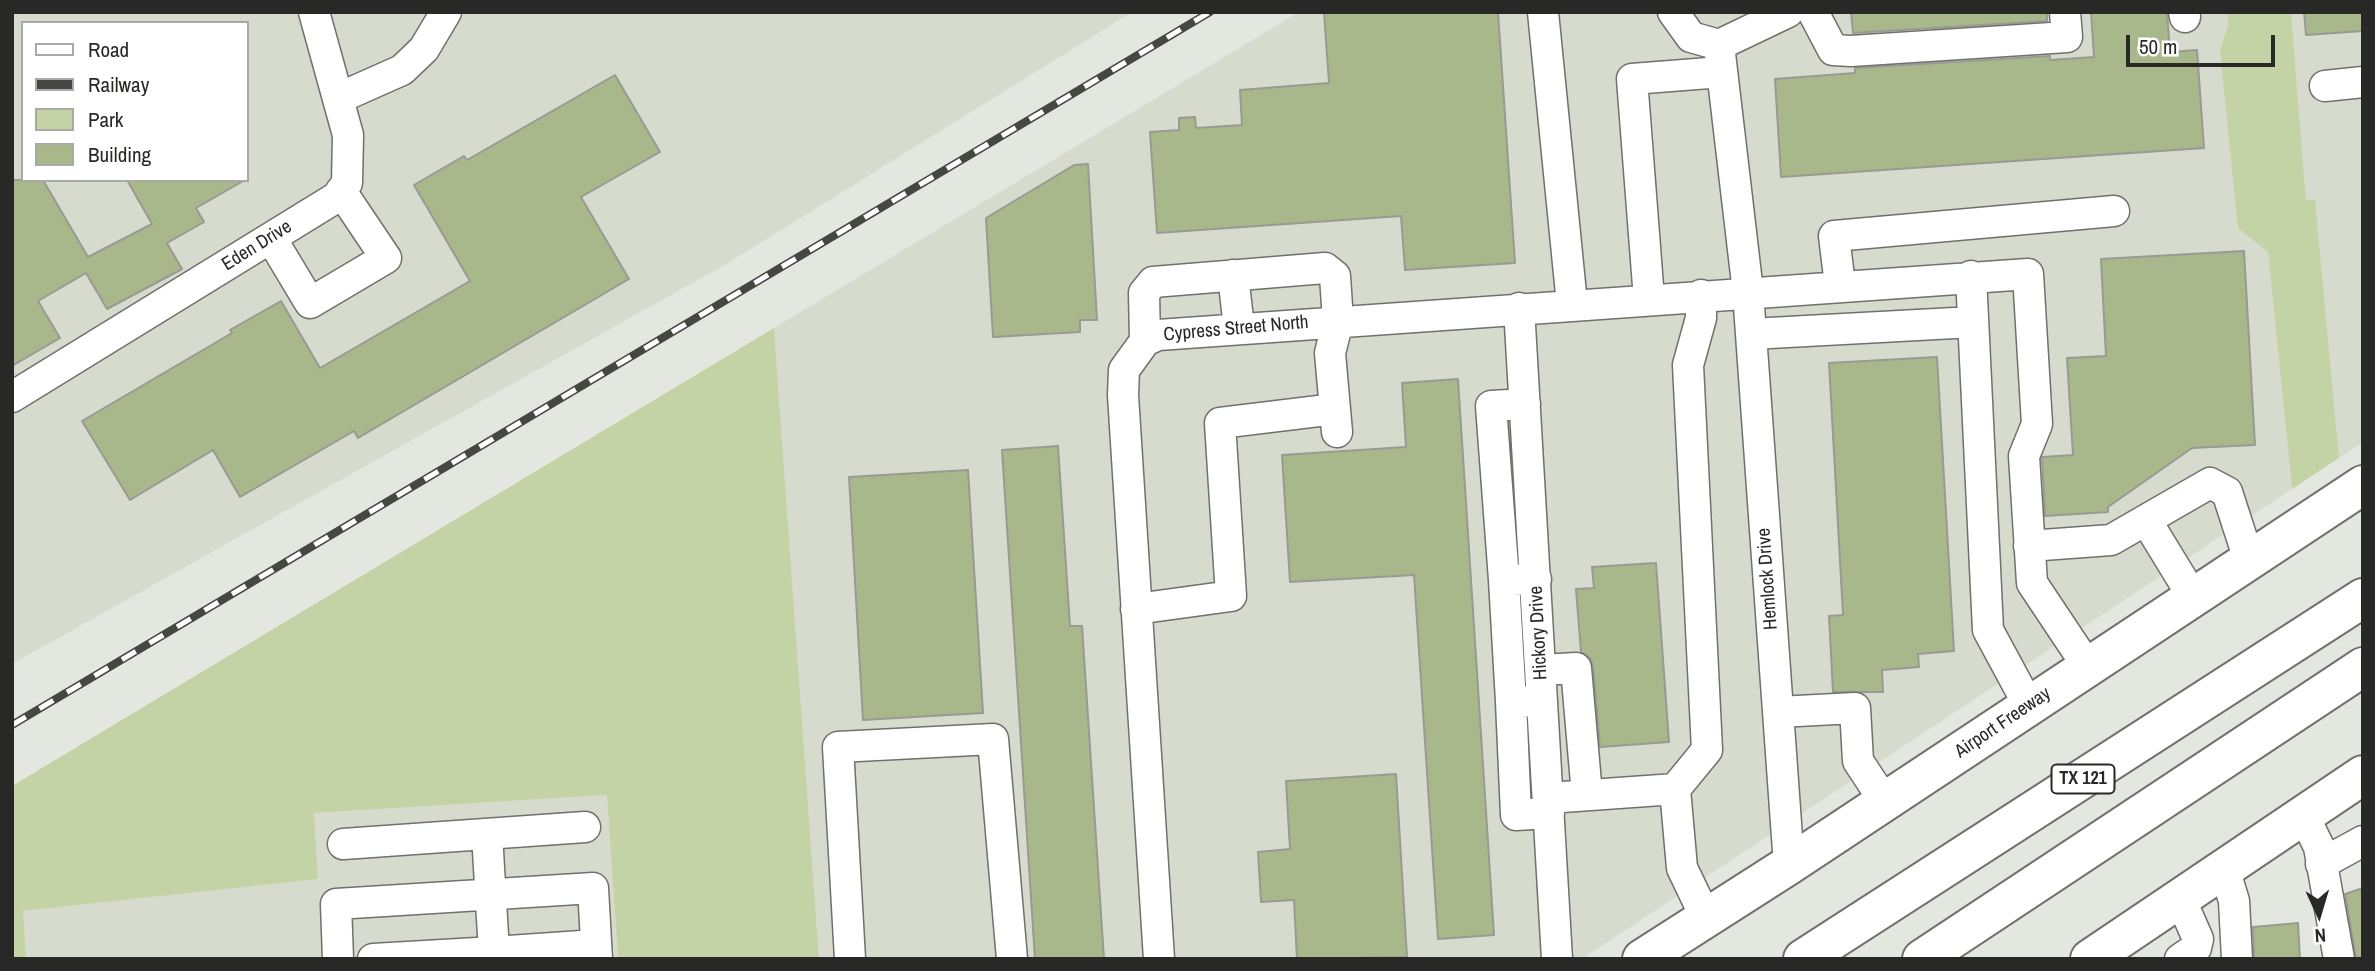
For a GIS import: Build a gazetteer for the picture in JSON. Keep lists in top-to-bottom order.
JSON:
{
  "streets": {
    "main road": ["Airport Freeway", "TX 121"],
    "street": [
      "Eden Drive",
      "Cypress Street North",
      "Hemlock Drive",
      "Hickory Drive"
    ]
  },
  "crossings": [
    ["Cypress Street North", "Hemlock Drive"],
    ["Cypress Street North", "Hickory Drive"],
    ["Hemlock Drive", "Airport Freeway"]
  ],
  "legend": [
    "Road",
    "Railway",
    "Park",
    "Building"
  ],
  "scale_bar": "50 m",
  "north": "bottom"
}
